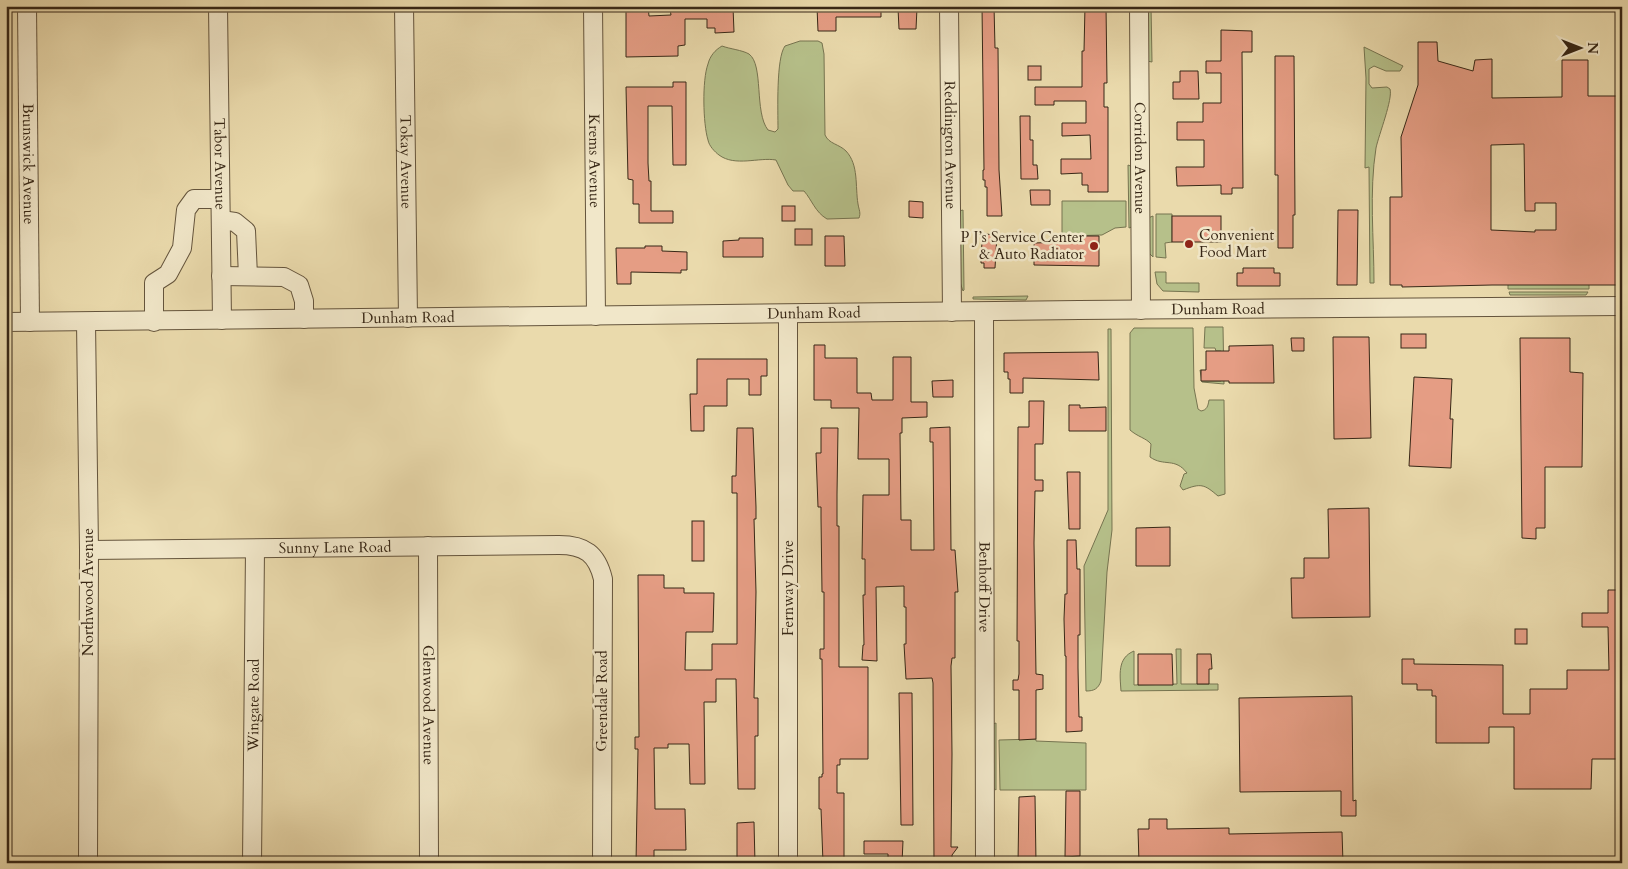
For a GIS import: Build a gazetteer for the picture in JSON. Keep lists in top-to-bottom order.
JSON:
{
  "streets": {
    "street": [
      "Reddington Avenue",
      "Corridon Avenue",
      "Krems Avenue",
      "Tokay Avenue",
      "Tabor Avenue",
      "Brunswick Avenue",
      "Dunham Road",
      "Sunny Lane Road",
      "Benhoff Drive",
      "Fernway Drive",
      "Northwood Avenue",
      "Greendale Road",
      "Glenwood Avenue",
      "Wingate Road"
    ]
  },
  "crossings": [
    ["Reddington Avenue", "Dunham Road"],
    ["Corridon Avenue", "Dunham Road"],
    ["Krems Avenue", "Dunham Road"],
    ["Tokay Avenue", "Dunham Road"],
    ["Tabor Avenue", "Dunham Road"],
    ["Brunswick Avenue", "Dunham Road"],
    ["Dunham Road", "Benhoff Drive"],
    ["Dunham Road", "Fernway Drive"],
    ["Dunham Road", "Northwood Avenue"],
    ["Sunny Lane Road", "Northwood Avenue"],
    ["Sunny Lane Road", "Greendale Road"],
    ["Sunny Lane Road", "Glenwood Avenue"],
    ["Sunny Lane Road", "Wingate Road"]
  ],
  "places": ["Convenient Food Mart", "P J’s Service Center & Auto Radiator"],
  "north": "right"
}
